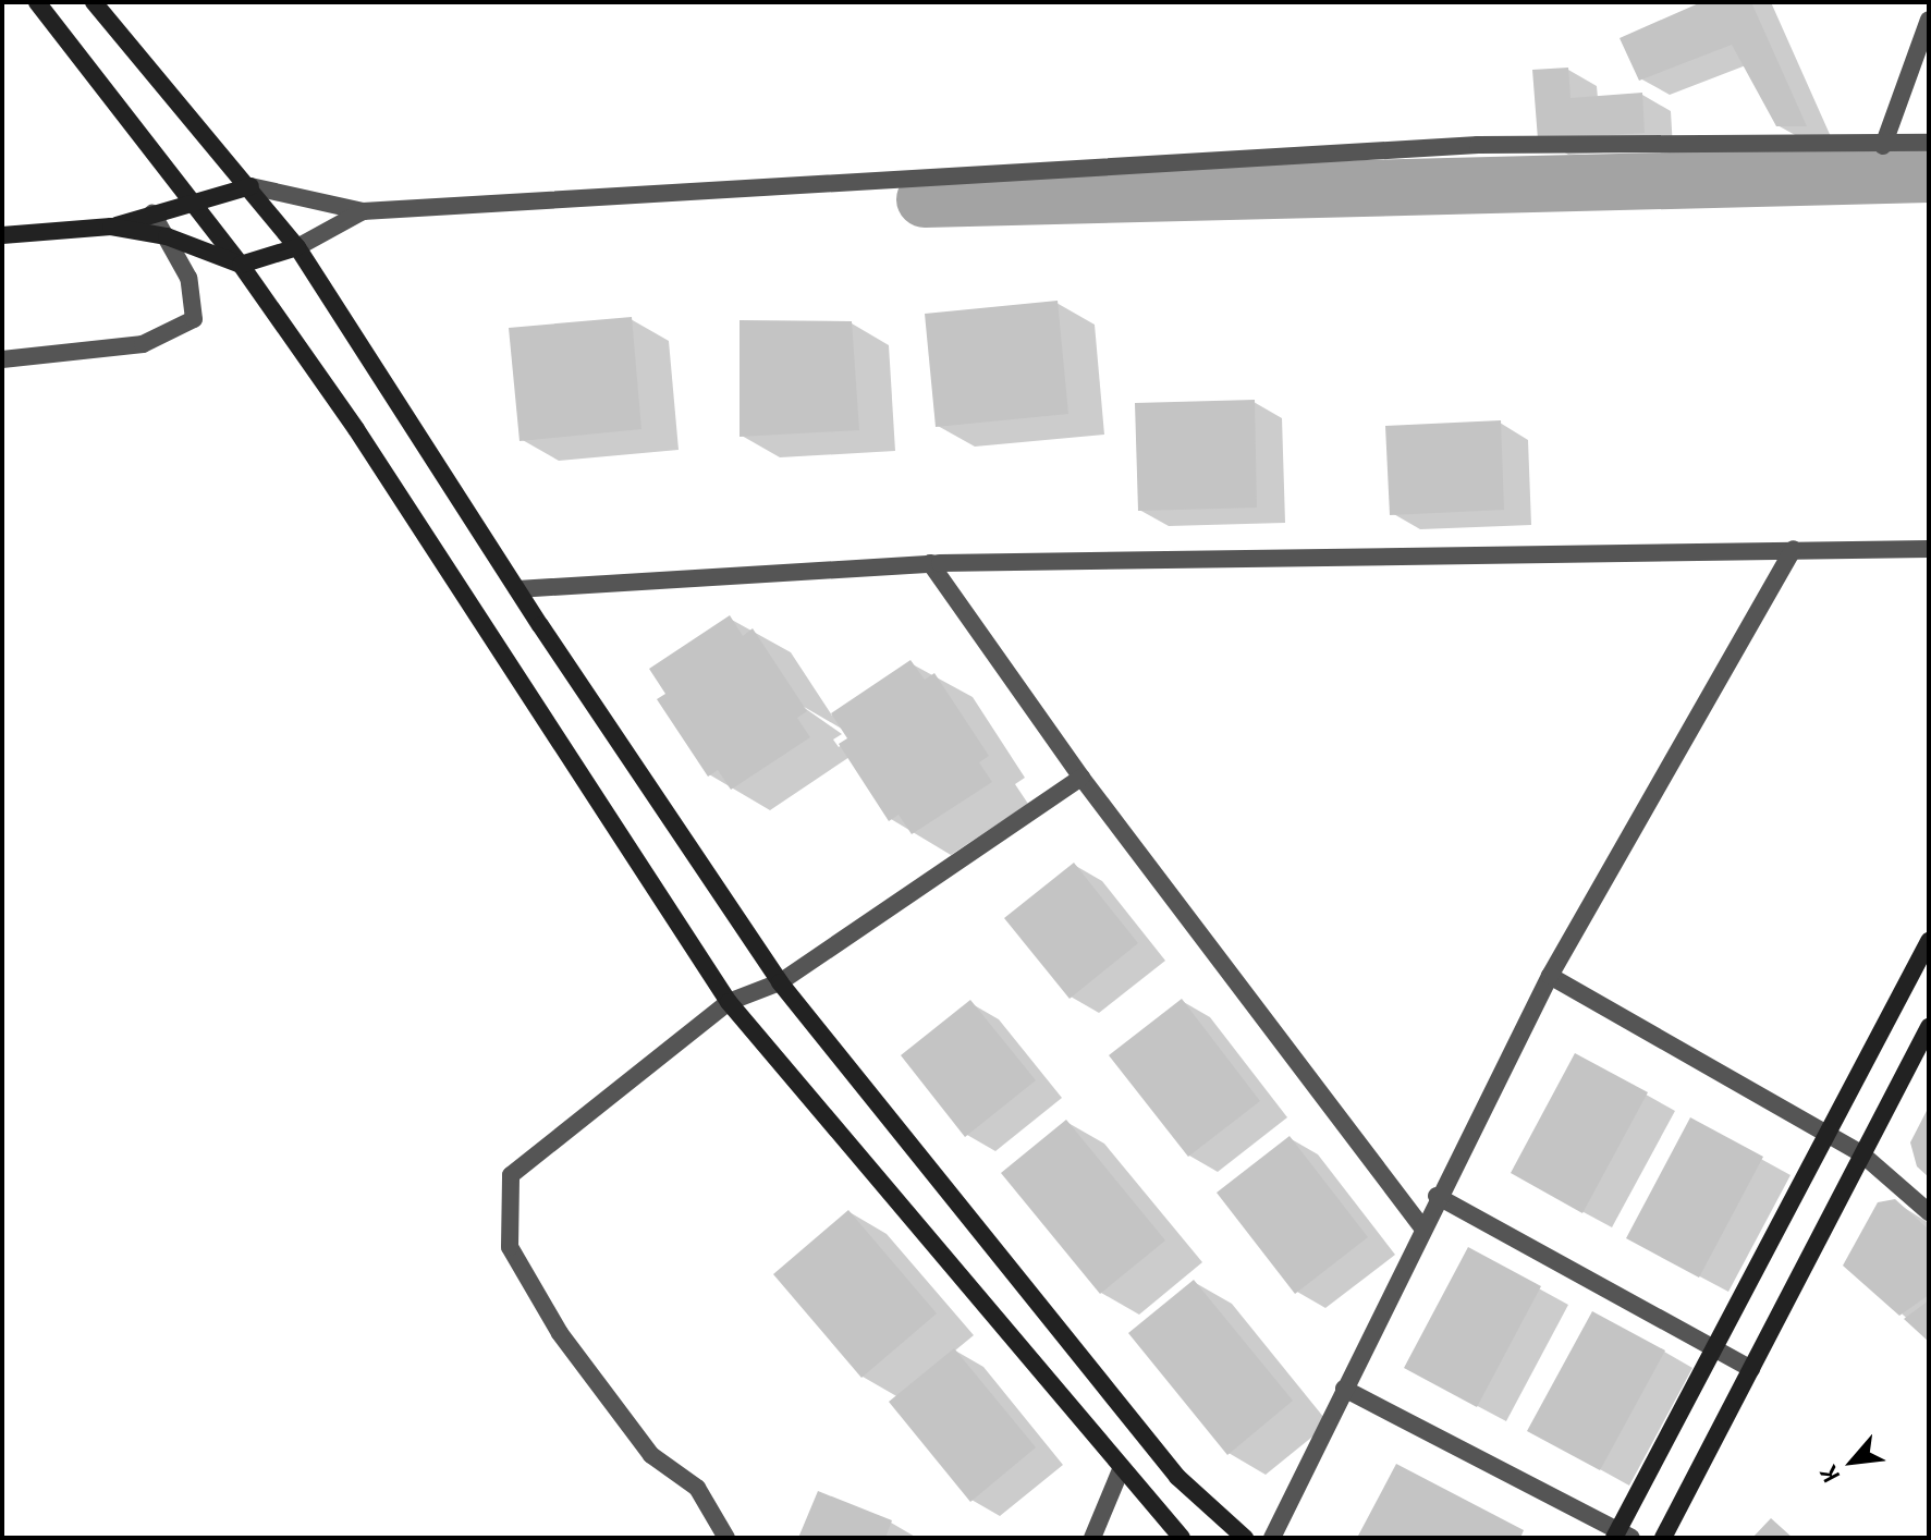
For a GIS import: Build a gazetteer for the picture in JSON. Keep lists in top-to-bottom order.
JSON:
{
  "north": "bottom left"
}
